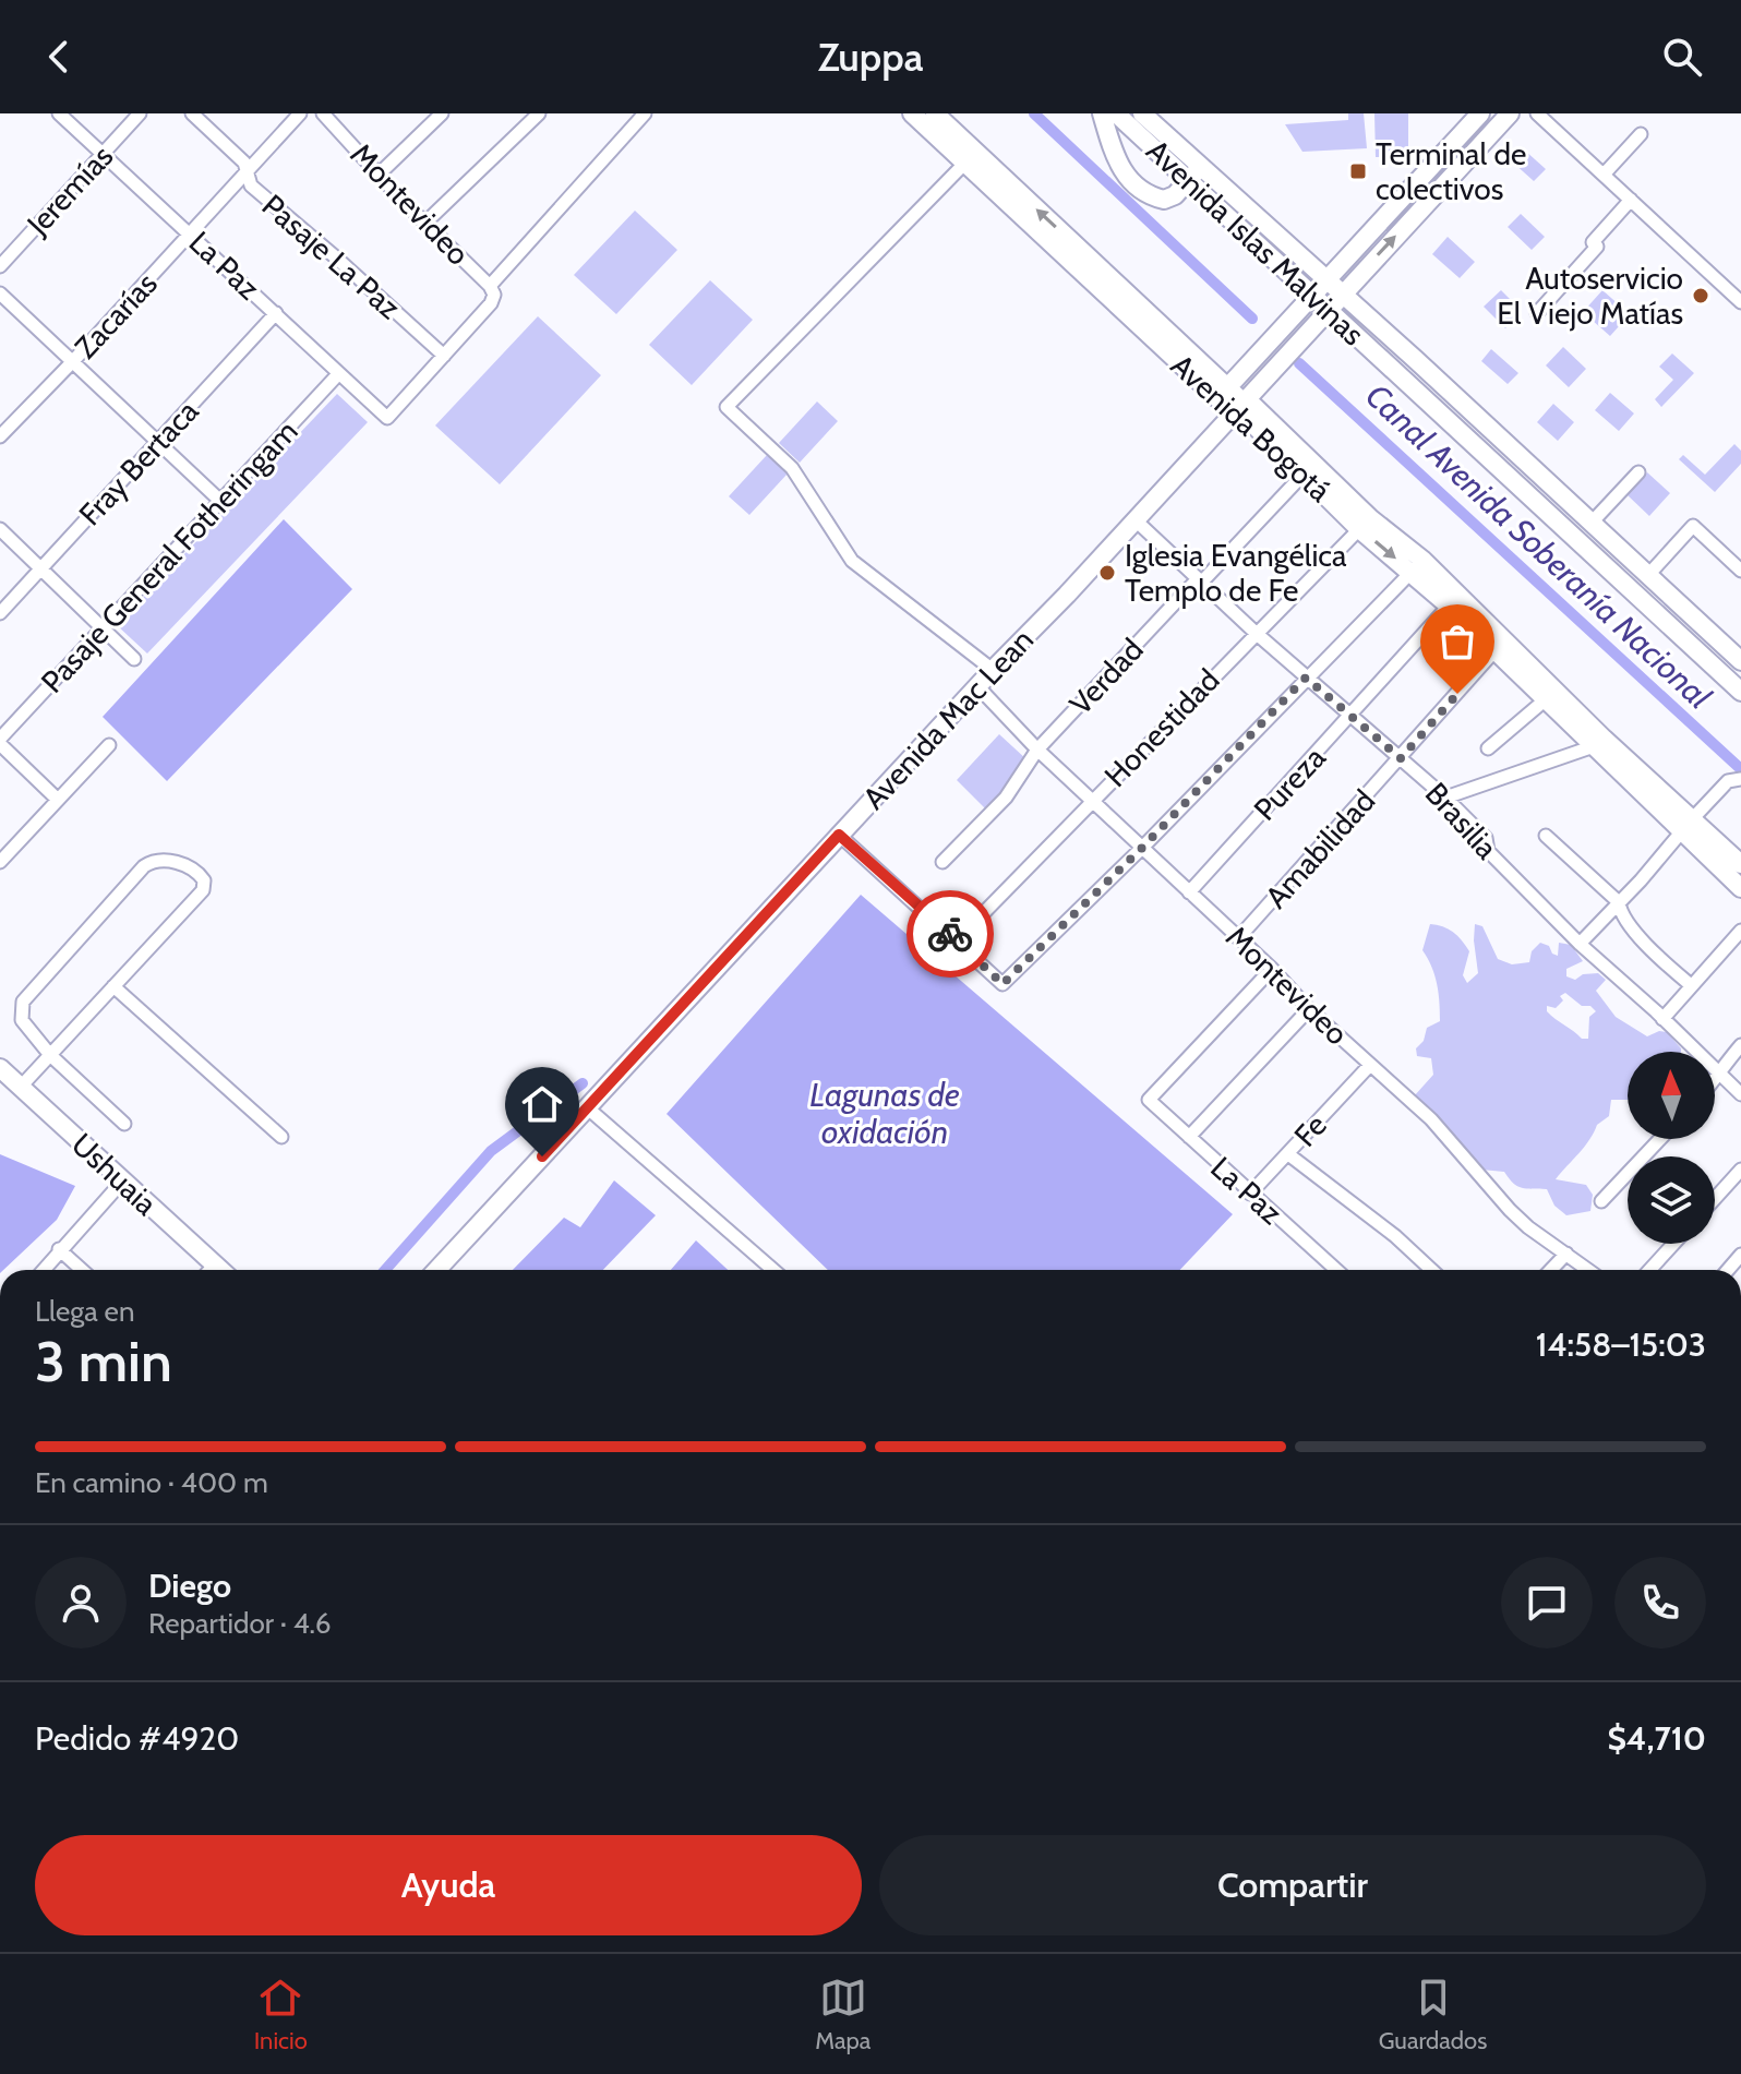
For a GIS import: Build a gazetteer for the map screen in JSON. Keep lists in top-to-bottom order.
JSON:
{
  "streets": {
    "main road": [
      "Avenida Islas Malvinas",
      "Avenida Bogotá",
      "Avenida Mac Lean",
      "Ushuaia"
    ],
    "street": [
      "Jeremías",
      "Montevideo",
      "Pasaje La Paz",
      "La Paz",
      "Zacarías",
      "Fray Bertaca",
      "Pasaje General Fotheringam",
      "Verdad",
      "Honestidad",
      "Pureza",
      "Brasilia",
      "Amabilidad",
      "Fe"
    ]
  },
  "crossings": [
    ["Jeremías", "La Paz"],
    ["Montevideo", "La Paz"],
    ["Montevideo", "Verdad"],
    ["Montevideo", "Avenida Mac Lean"],
    ["Montevideo", "Honestidad"],
    ["Montevideo", "Pureza"],
    ["Montevideo", "Amabilidad"],
    ["Montevideo", "Fe"],
    ["Avenida Islas Malvinas", "Avenida Mac Lean"],
    ["Pasaje La Paz", "La Paz"],
    ["Pasaje La Paz", "Zacarías"],
    ["La Paz", "Zacarías"],
    ["La Paz", "Fray Bertaca"],
    ["La Paz", "Pasaje General Fotheringam"],
    ["La Paz", "Fe"],
    ["Avenida Bogotá", "Verdad"],
    ["Avenida Bogotá", "Avenida Mac Lean"],
    ["Avenida Bogotá", "Honestidad"],
    ["Avenida Bogotá", "Pureza"],
    ["Avenida Bogotá", "Amabilidad"],
    ["Verdad", "Brasilia"],
    ["Avenida Mac Lean", "Brasilia"],
    ["Honestidad", "Brasilia"],
    ["Pureza", "Brasilia"],
    ["Brasilia", "Amabilidad"]
  ],
  "water": ["Canal Avenida Soberanía Nacional", "Lagunas de oxidación"],
  "places": {
    "transit": ["Terminal de colectivos"],
    "other": ["Autoservicio El Viejo Matías", "Iglesia Evangélica Templo de Fe"]
  },
  "north": "top",
  "page": {
    "header": "Zuppa",
    "heading": ["3 min", "Llega en", "14:58–15:03"],
    "panel": [
      "Diego",
      "Repartidor · 4.6",
      "Pedido #4920",
      "$4,710"
    ],
    "bar": "En camino · 400 m",
    "buttons": ["Ayuda", "Compartir"],
    "tabs": ["Inicio", "Mapa", "Guardados"]
  }
}
